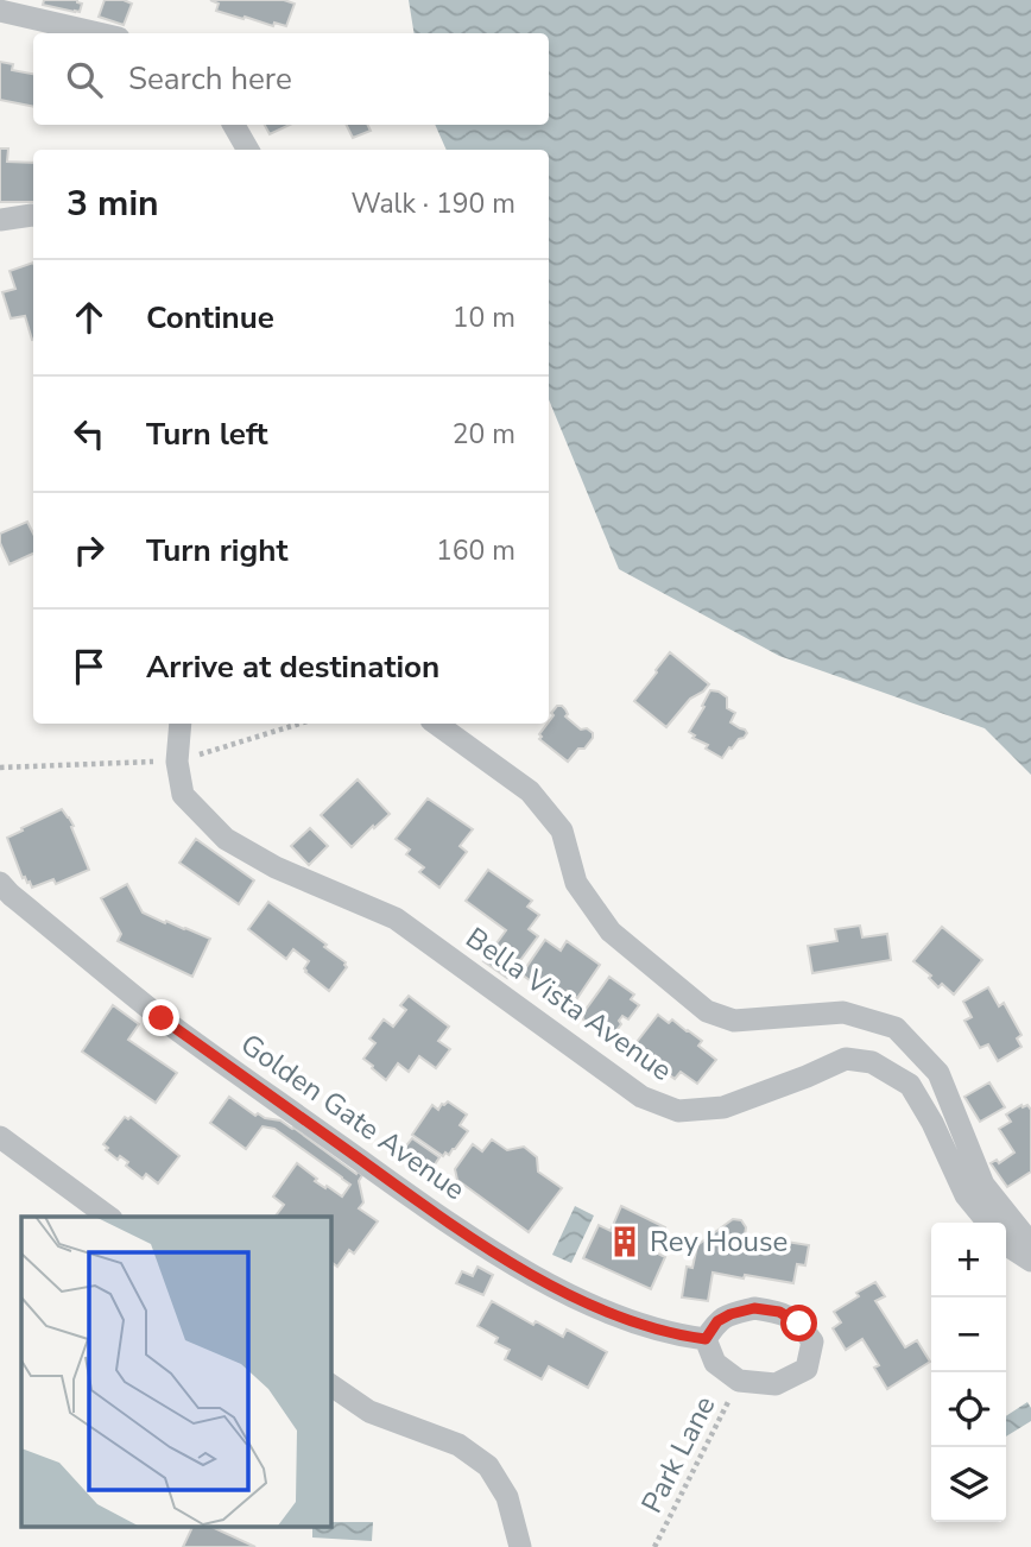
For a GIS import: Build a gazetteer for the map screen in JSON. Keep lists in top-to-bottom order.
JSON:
{
  "streets": {
    "street": ["Bella Vista Avenue", "Golden Gate Avenue"],
    "path": ["Park Lane"]
  },
  "crossings": [
    ["Golden Gate Avenue", "Park Lane"]
  ],
  "places": {
    "building": ["Rey House"]
  },
  "page": {
    "search": "Search here",
    "heading": ["3 min", "Walk · 190 m"],
    "list": [
      ["Continue", "10 m"],
      ["Turn left", "20 m"],
      ["Turn right", "160 m"],
      "Arrive at destination"
    ],
    "map_buttons": ["+", "−"]
  }
}
